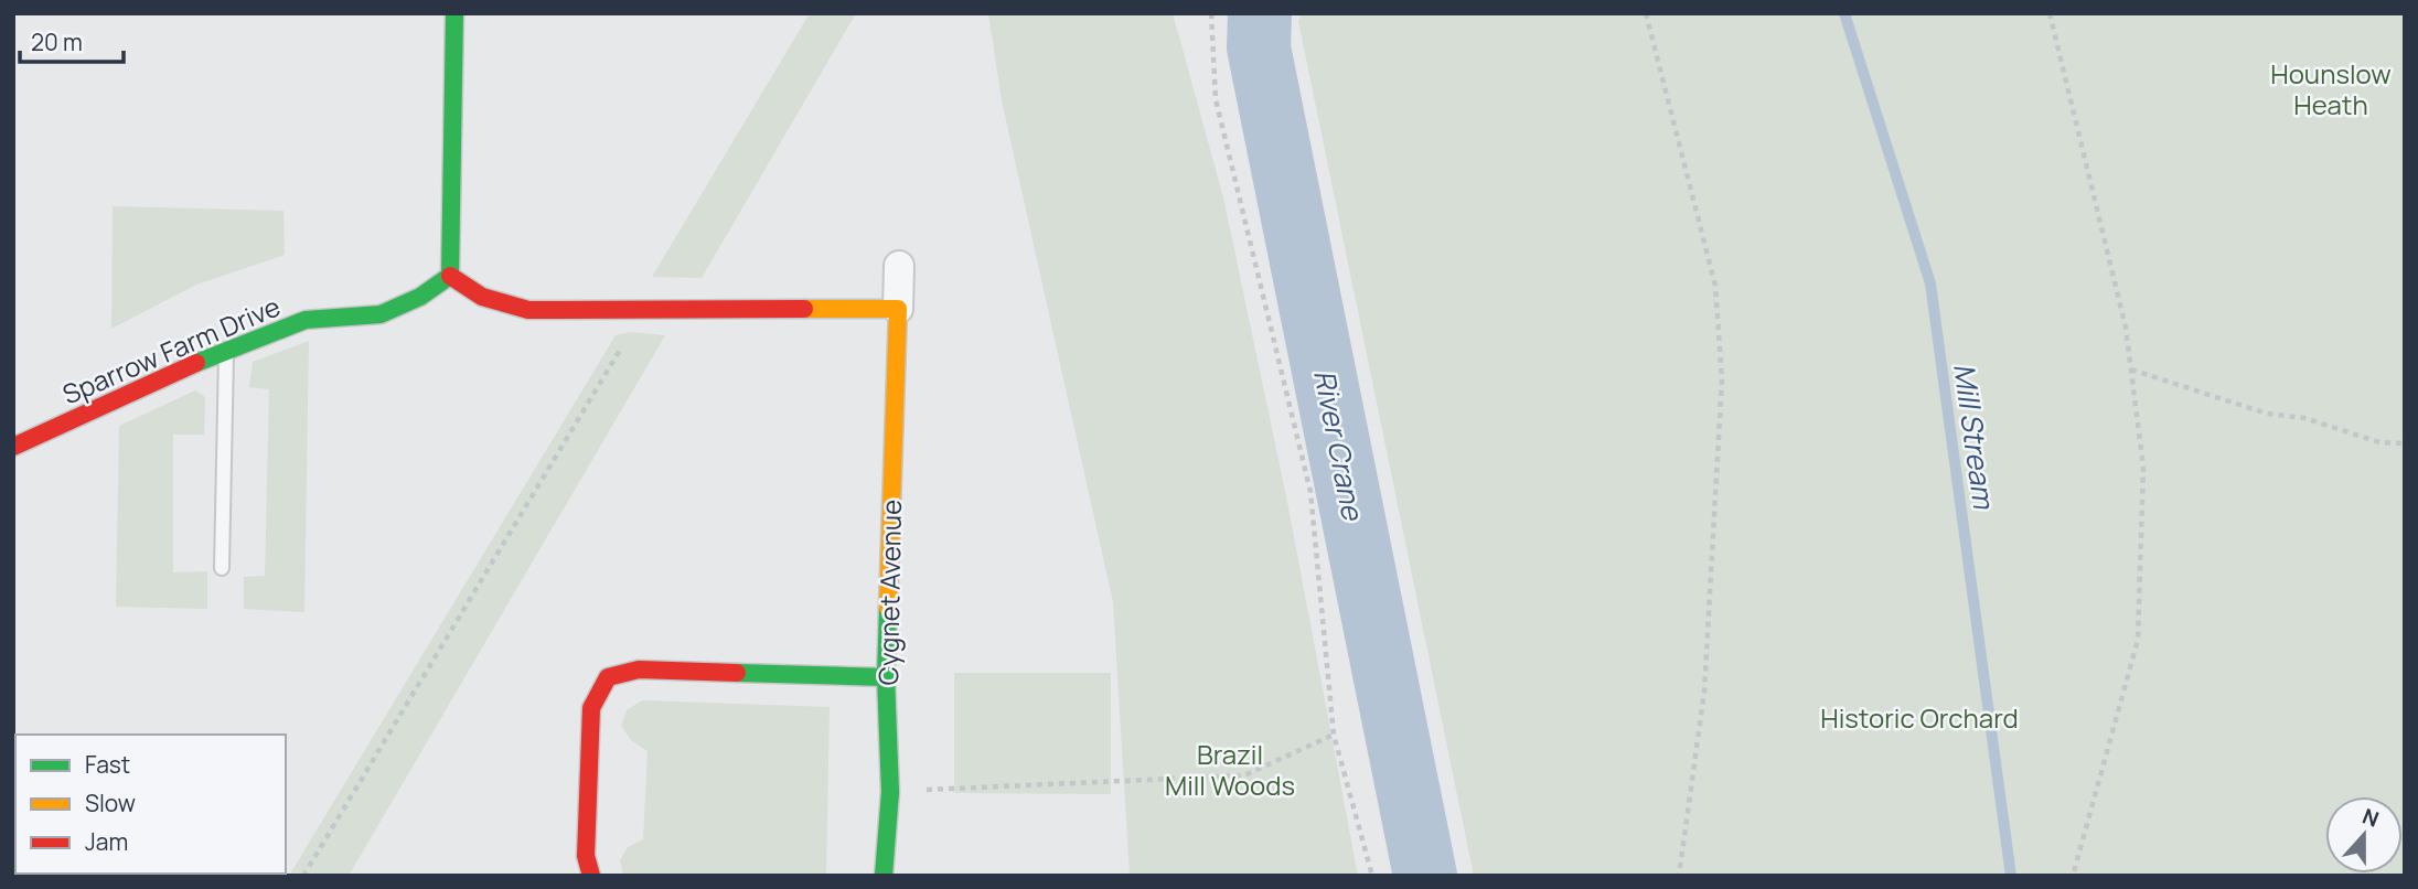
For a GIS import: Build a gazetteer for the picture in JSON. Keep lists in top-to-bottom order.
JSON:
{
  "streets": {
    "street": ["Sparrow Farm Drive", "Cygnet Avenue"]
  },
  "water": ["Mill Stream", "River Crane"],
  "parks": ["Hounslow Heath", "Historic Orchard", "Brazil Mill Woods"],
  "legend": ["Fast", "Slow", "Jam"],
  "scale_bar": "20 m",
  "north": "top"
}
